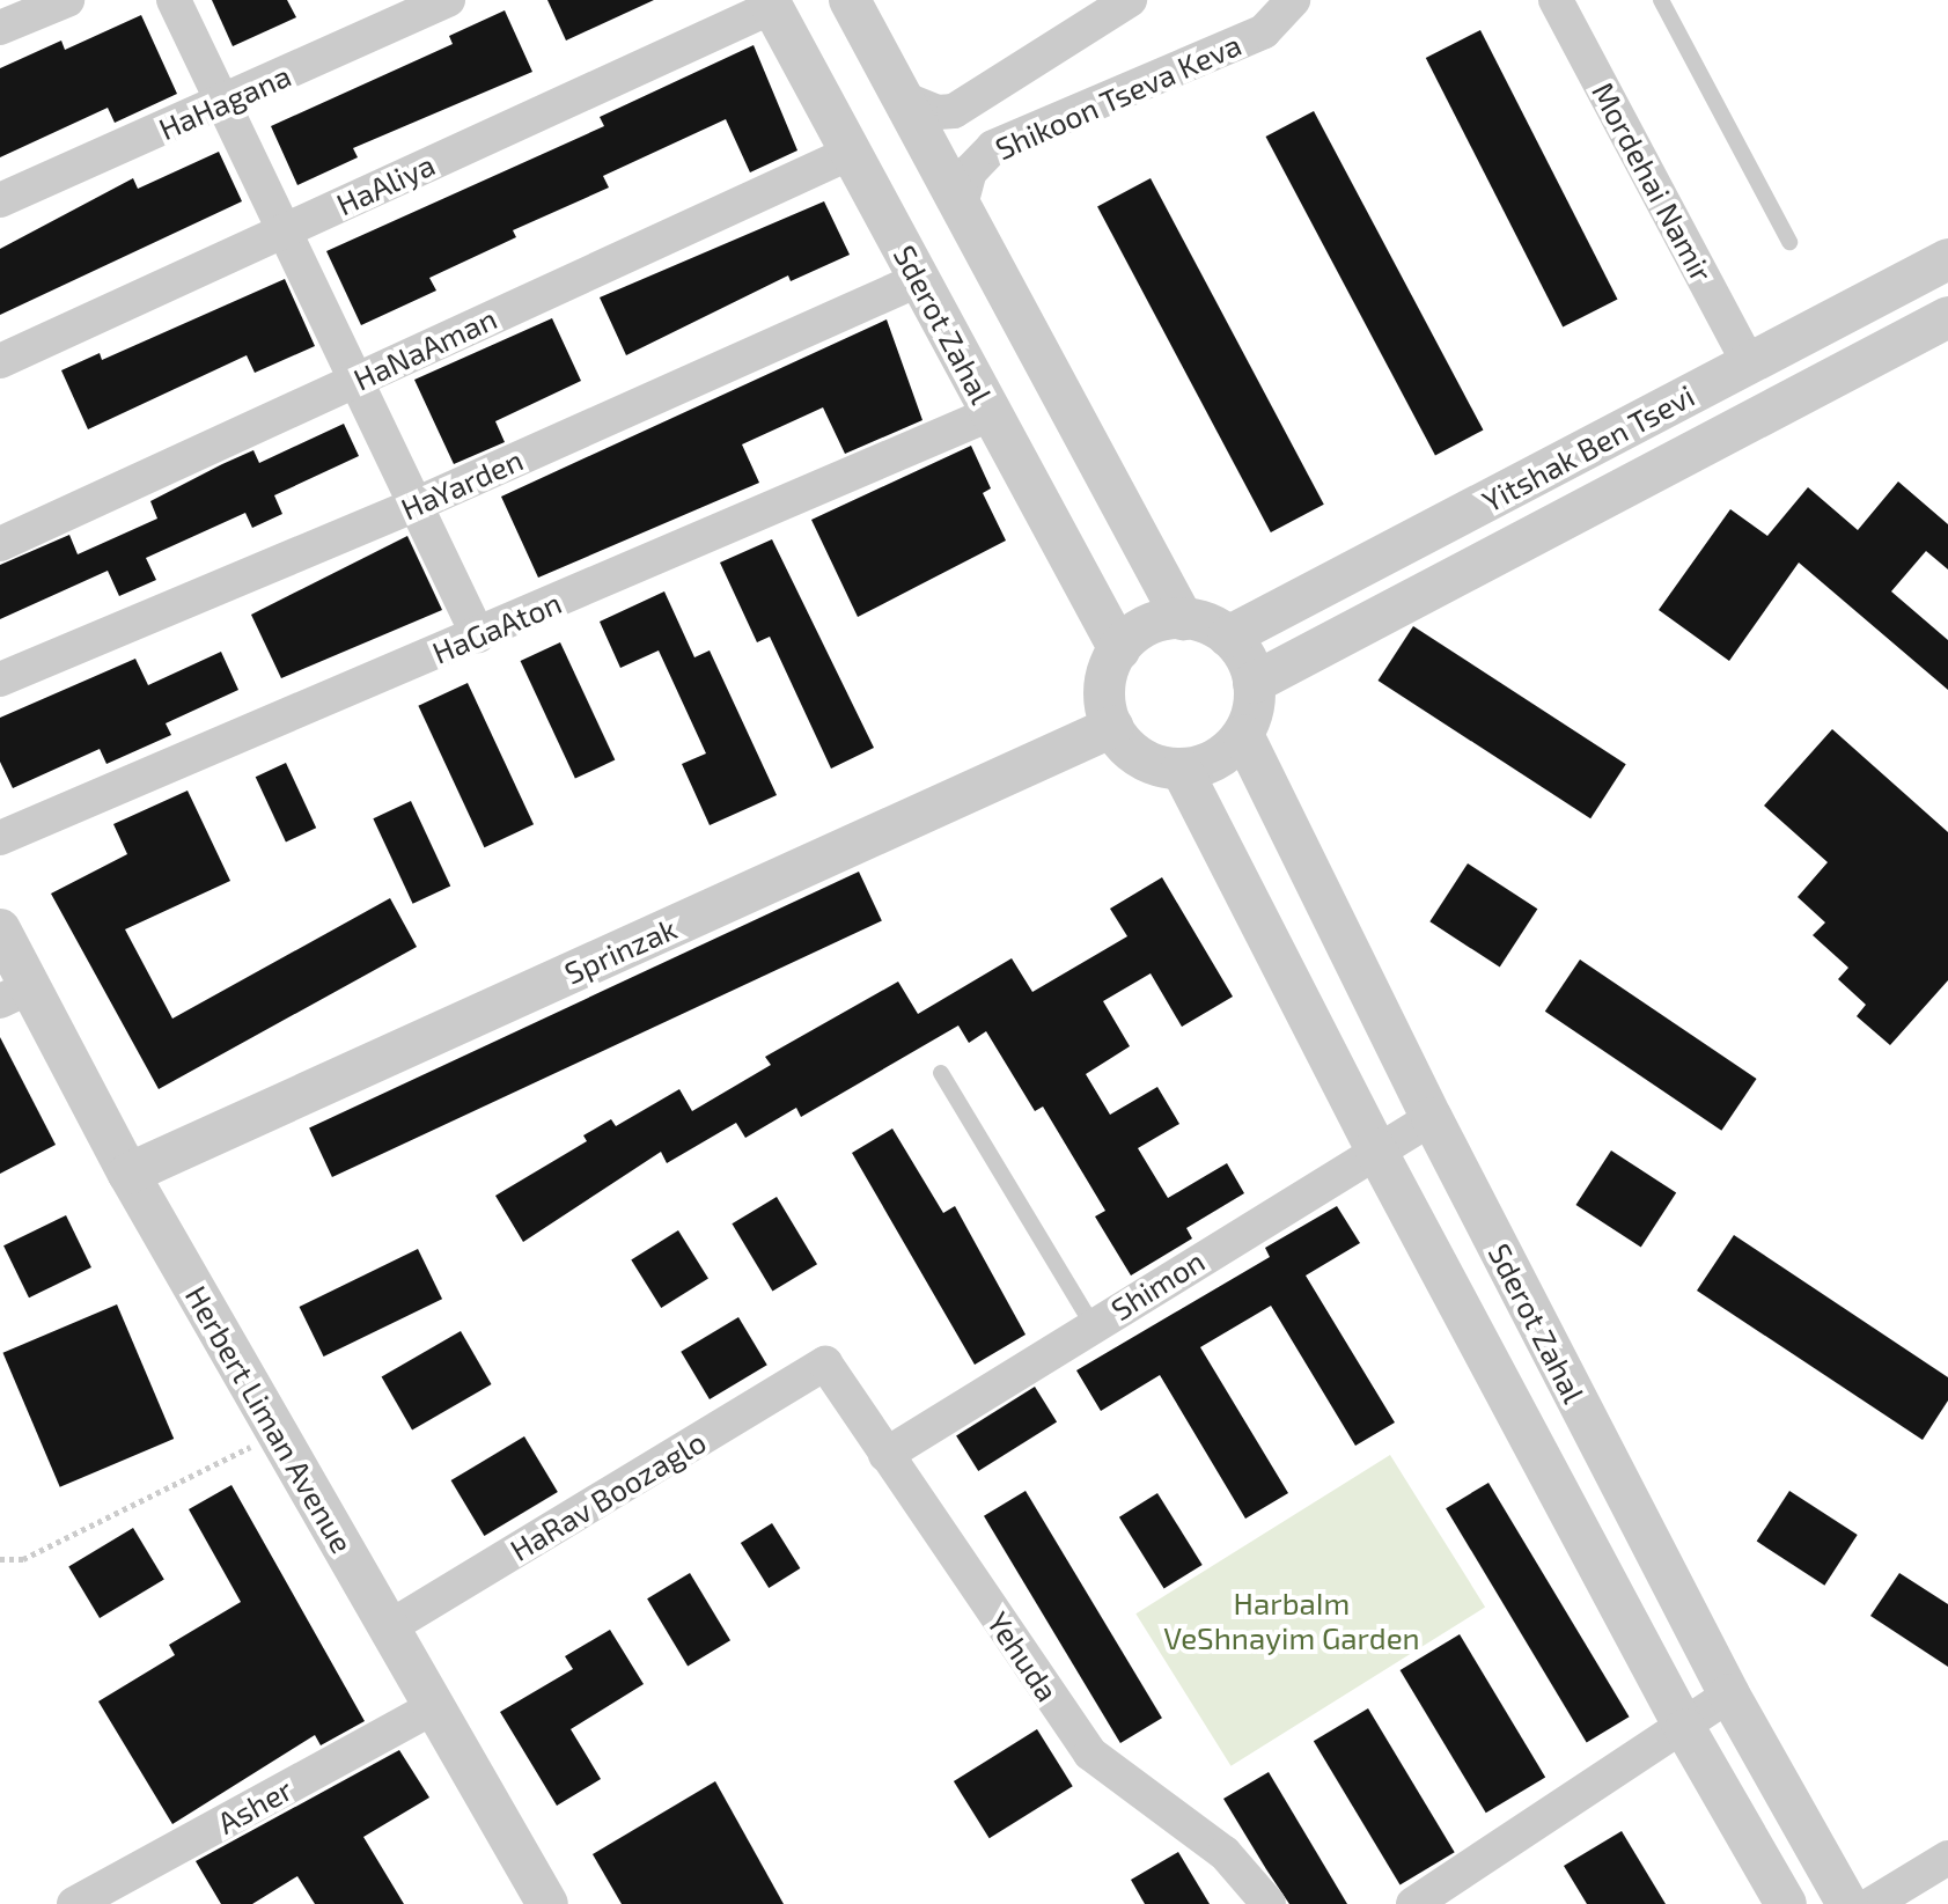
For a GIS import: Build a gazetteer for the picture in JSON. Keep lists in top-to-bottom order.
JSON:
{
  "streets": {
    "street": [
      "Shikoon Tseva Keva",
      "HaHagana",
      "Mordehai Namir",
      "HaAliya",
      "Sderot Zahal",
      "HaNaAman",
      "Yitshak Ben Tsevi",
      "HaYarden",
      "HaGaAton",
      "Sprinzak",
      "Shimon",
      "Herbert Liman Avenue",
      "HaRav Boozaglo",
      "Yehuda",
      "Asher"
    ]
  },
  "crossings": [
    ["Mordehai Namir", "Yitshak Ben Tsevi"],
    ["HaAliya", "Sderot Zahal"],
    ["Sderot Zahal", "HaNaAman"],
    ["Sderot Zahal", "Yitshak Ben Tsevi"],
    ["Sderot Zahal", "HaYarden"],
    ["Sderot Zahal", "HaGaAton"],
    ["Sderot Zahal", "Sprinzak"],
    ["Sderot Zahal", "Shimon"],
    ["Yitshak Ben Tsevi", "Sprinzak"],
    ["Sprinzak", "Herbert Liman Avenue"],
    ["Shimon", "Yehuda"],
    ["Herbert Liman Avenue", "HaRav Boozaglo"],
    ["Herbert Liman Avenue", "Asher"],
    ["HaRav Boozaglo", "Yehuda"]
  ],
  "parks": ["HarbaIm VeShnayim Garden"]
}
